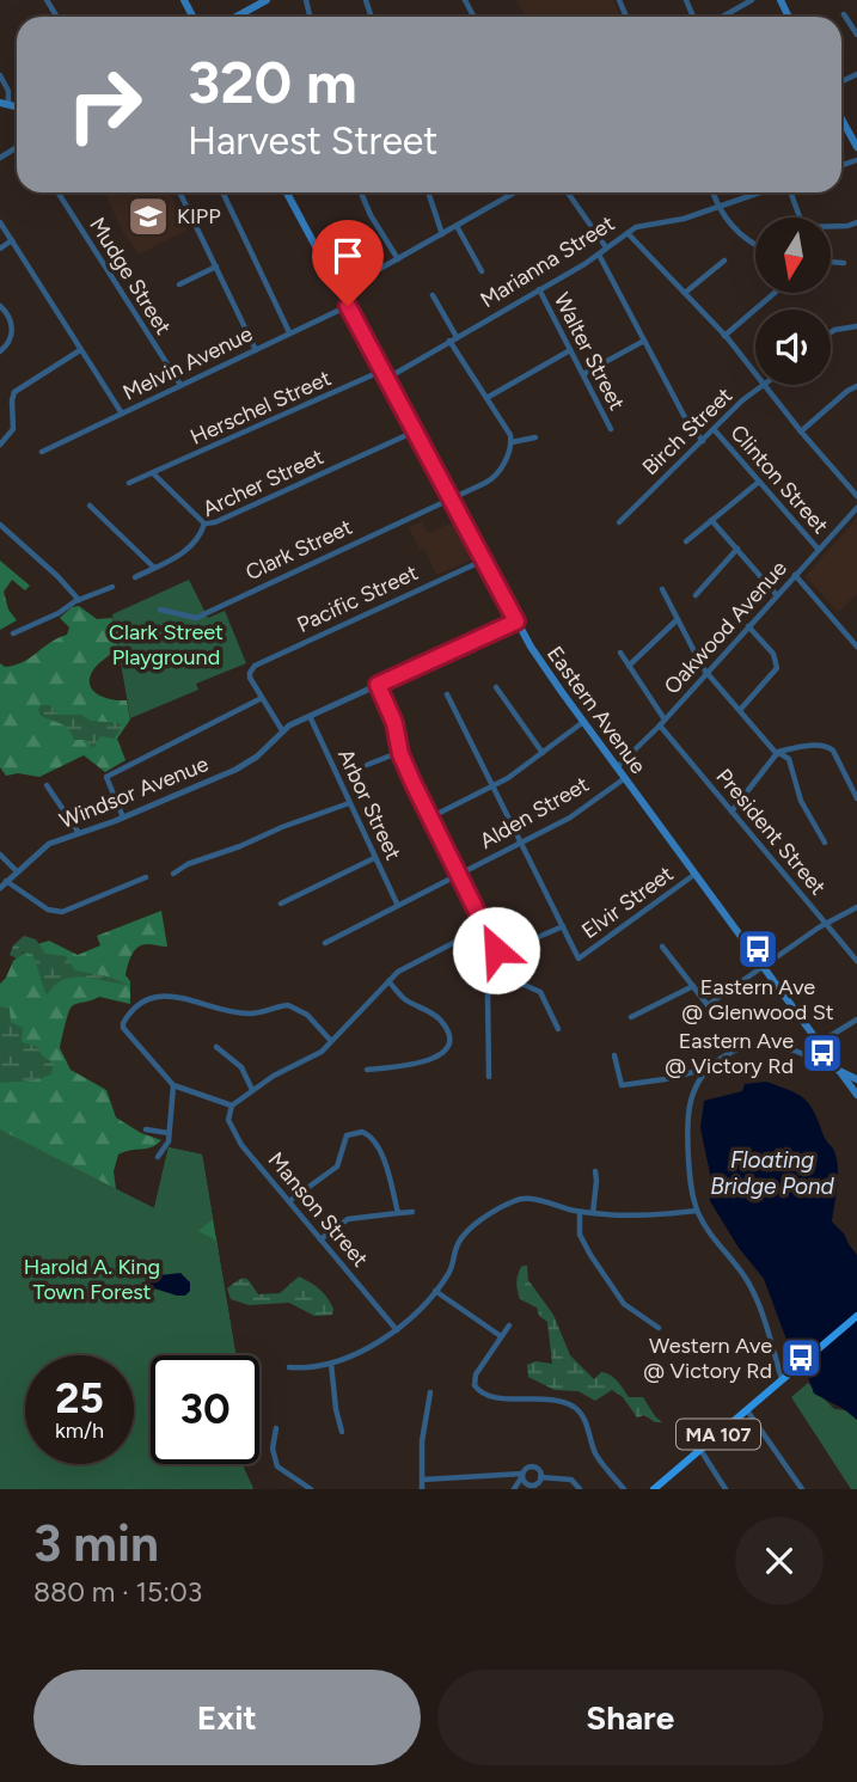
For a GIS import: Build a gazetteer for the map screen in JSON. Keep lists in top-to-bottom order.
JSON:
{
  "streets": {
    "main road": ["Eastern Avenue", "MA 107"],
    "street": [
      "Marianna Street",
      "Mudge Street",
      "Walter Street",
      "Melvin Avenue",
      "Herschel Street",
      "Birch Street",
      "Clinton Street",
      "Archer Street",
      "Clark Street",
      "Pacific Street",
      "Oakwood Avenue",
      "Windsor Avenue",
      "Arbor Street",
      "Alden Street",
      "President Street",
      "Elvir Street",
      "Manson Street"
    ]
  },
  "crossings": [
    ["Marianna Street", "Walter Street"],
    ["Marianna Street", "Herschel Street"],
    ["Marianna Street", "Eastern Avenue"],
    ["Mudge Street", "Melvin Avenue"],
    ["Melvin Avenue", "Eastern Avenue"],
    ["Herschel Street", "Eastern Avenue"],
    ["Birch Street", "Clinton Street"],
    ["Clinton Street", "Oakwood Avenue"],
    ["Archer Street", "Eastern Avenue"],
    ["Clark Street", "Eastern Avenue"],
    ["Pacific Street", "Eastern Avenue"],
    ["Oakwood Avenue", "Eastern Avenue"],
    ["Oakwood Avenue", "President Street"],
    ["Eastern Avenue", "Windsor Avenue"],
    ["Eastern Avenue", "Alden Street"],
    ["Eastern Avenue", "Elvir Street"],
    ["Windsor Avenue", "Arbor Street"],
    ["Arbor Street", "Alden Street"]
  ],
  "water": ["Floating Bridge Pond"],
  "parks": ["Clark Street Playground", "Harold A. King Town Forest"],
  "places": {
    "school or university": ["KIPP"],
    "bus stop": ["Eastern Ave @ Glenwood St", "Eastern Ave @ Victory Rd", "Western Ave @ Victory Rd"]
  },
  "north": "bottom",
  "page": {
    "turn": ["320 m", "Harvest Street"],
    "speed": "25 km/h",
    "limit": "30",
    "heading": ["3 min", "880 m · 15:03"],
    "buttons": ["Exit", "Share"]
  }
}
